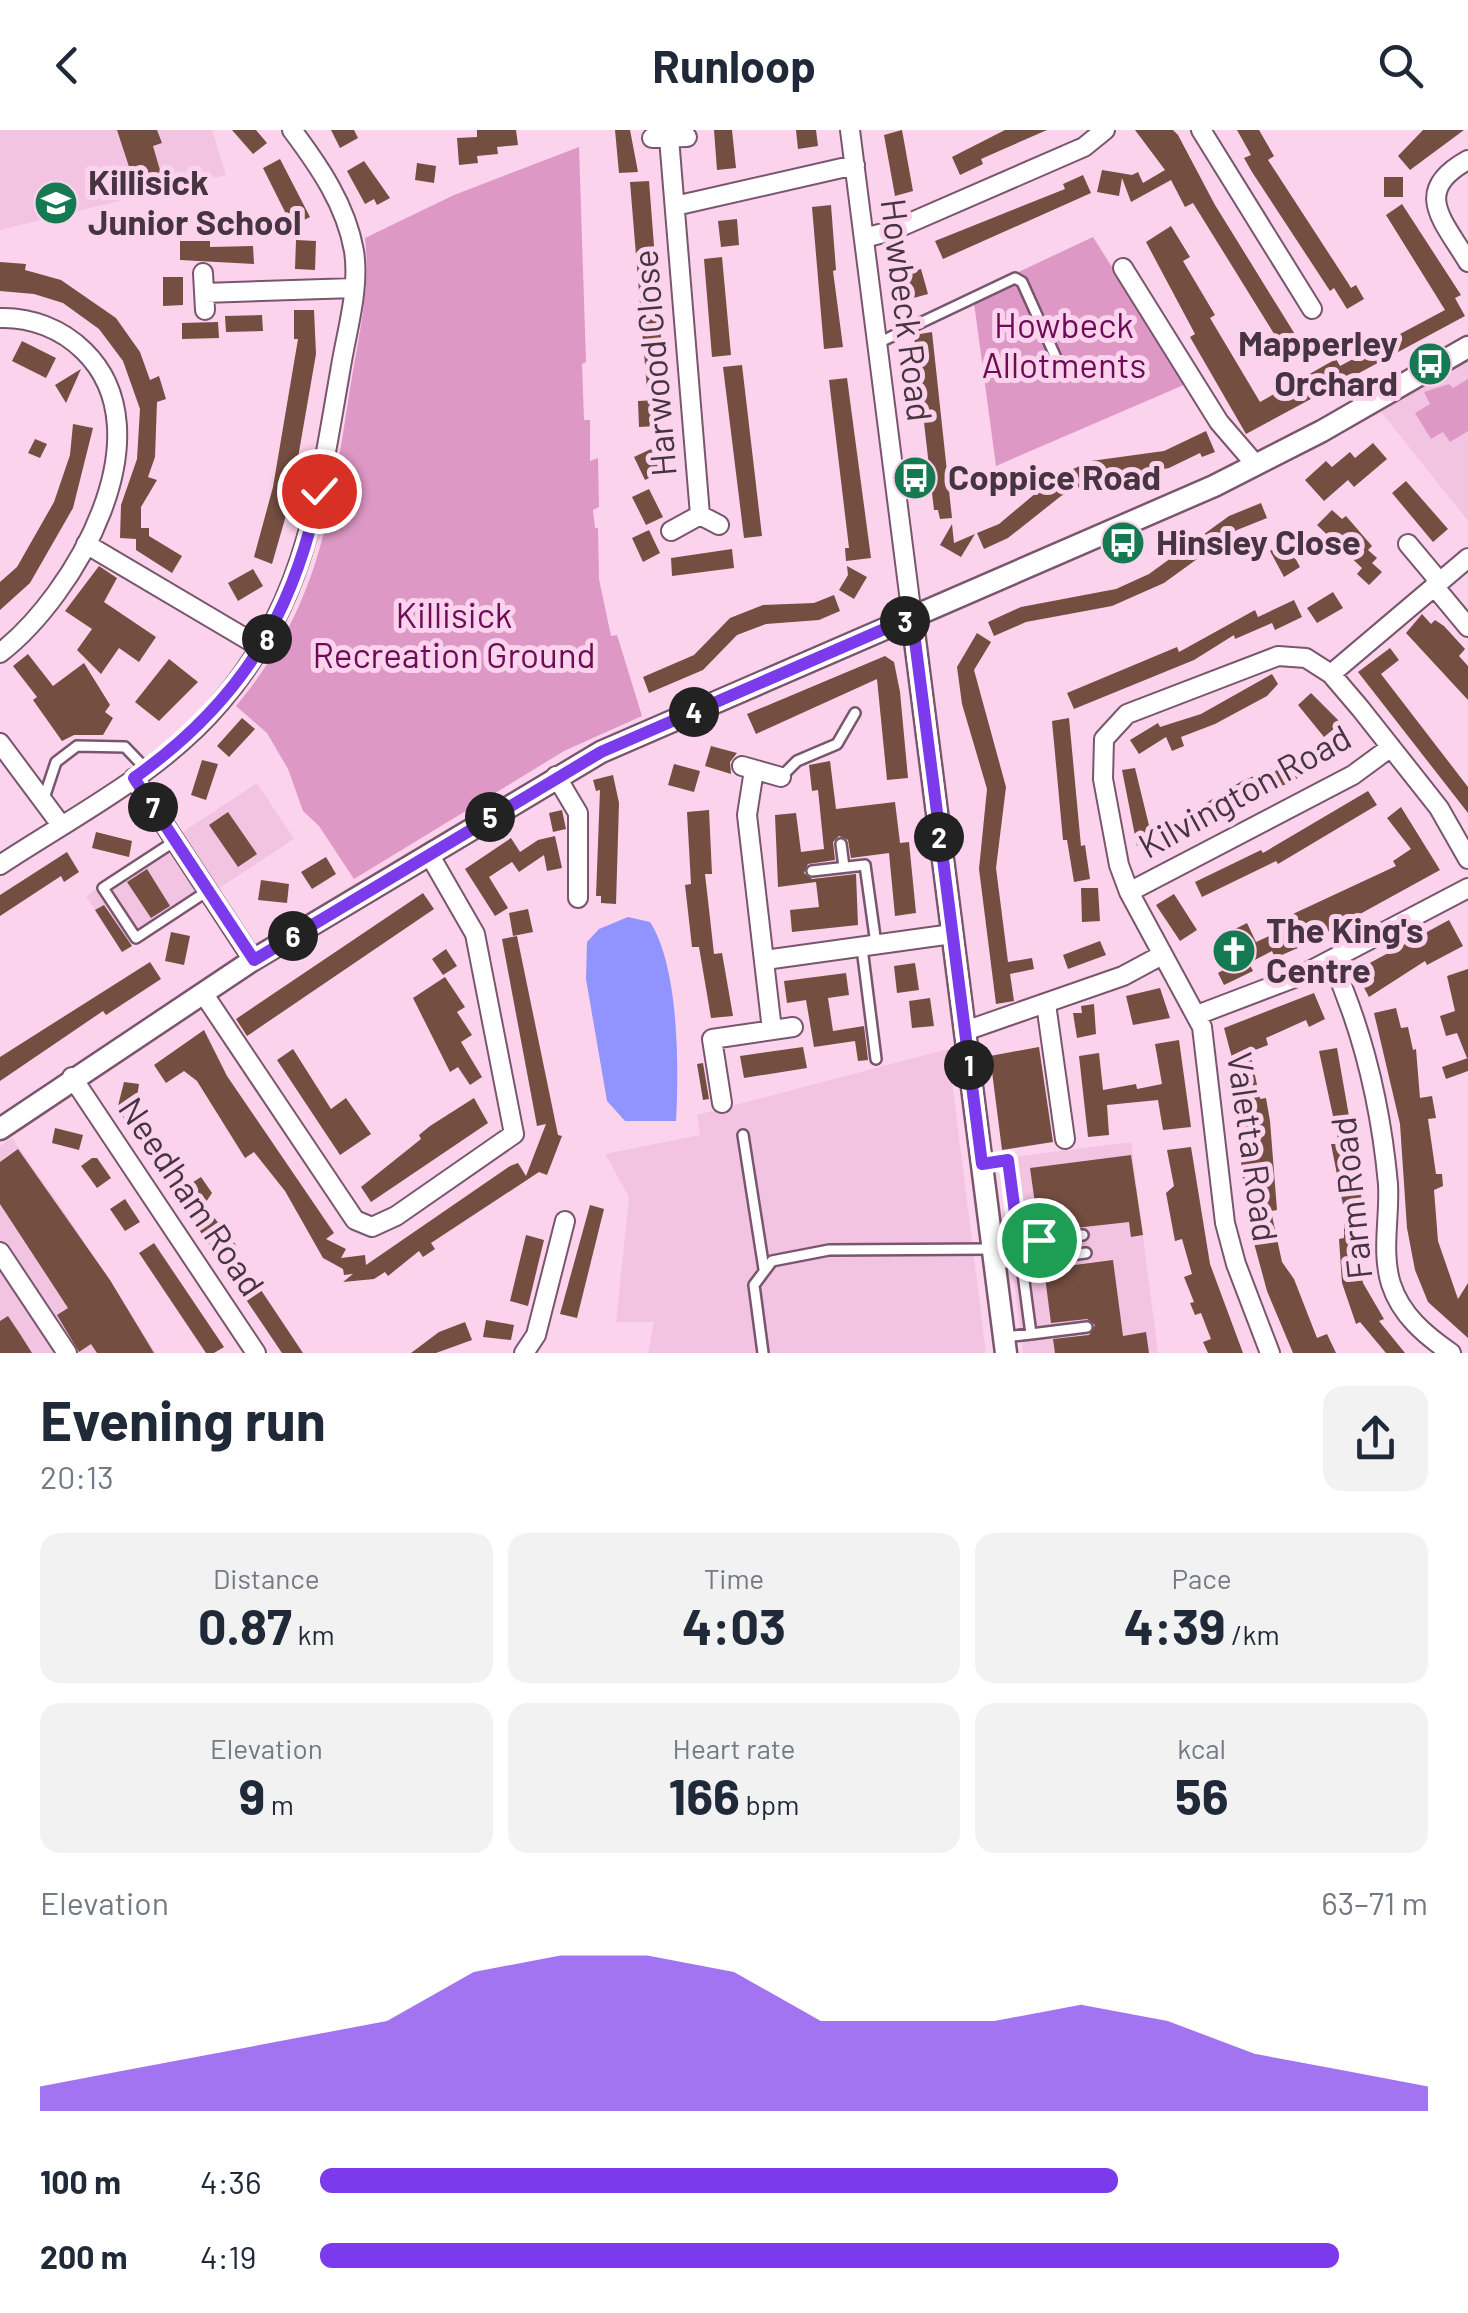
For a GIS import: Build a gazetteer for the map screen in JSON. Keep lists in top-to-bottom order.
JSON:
{
  "streets": {
    "street": [
      "Howbeck Road",
      "Harwood Close",
      "Kilvington Road",
      "Valetta Road",
      "Needham Road",
      "Farm Road"
    ]
  },
  "crossings": [
    ["Howbeck Road", "Harwood Close"],
    ["Kilvington Road", "Valetta Road"]
  ],
  "parks": ["Howbeck Allotments", "Killisick Recreation Ground"],
  "places": {
    "school or university": ["Killisick Junior School"],
    "bus stop": ["Mapperley Orchard", "Coppice Road", "Hinsley Close"],
    "church": ["The King's Centre"]
  },
  "page": {
    "header": "Runloop",
    "pins": [
      "3",
      "8",
      "4",
      "7",
      "5",
      "2",
      "6",
      "1"
    ],
    "heading": ["Evening run", "20:13"],
    "stats": [
      ["Distance", "0.87 km"],
      ["Time", "4:03"],
      ["Pace", "4:39 /km"],
      ["Elevation", "9 m"],
      ["Heart rate", "166 bpm"],
      ["kcal", "56"]
    ],
    "chart": ["Elevation", "63–71 m"],
    "list": [
      {
        "name": "100 m",
        "note": "4:36"
      },
      {
        "name": "200 m",
        "note": "4:19"
      }
    ]
  }
}
